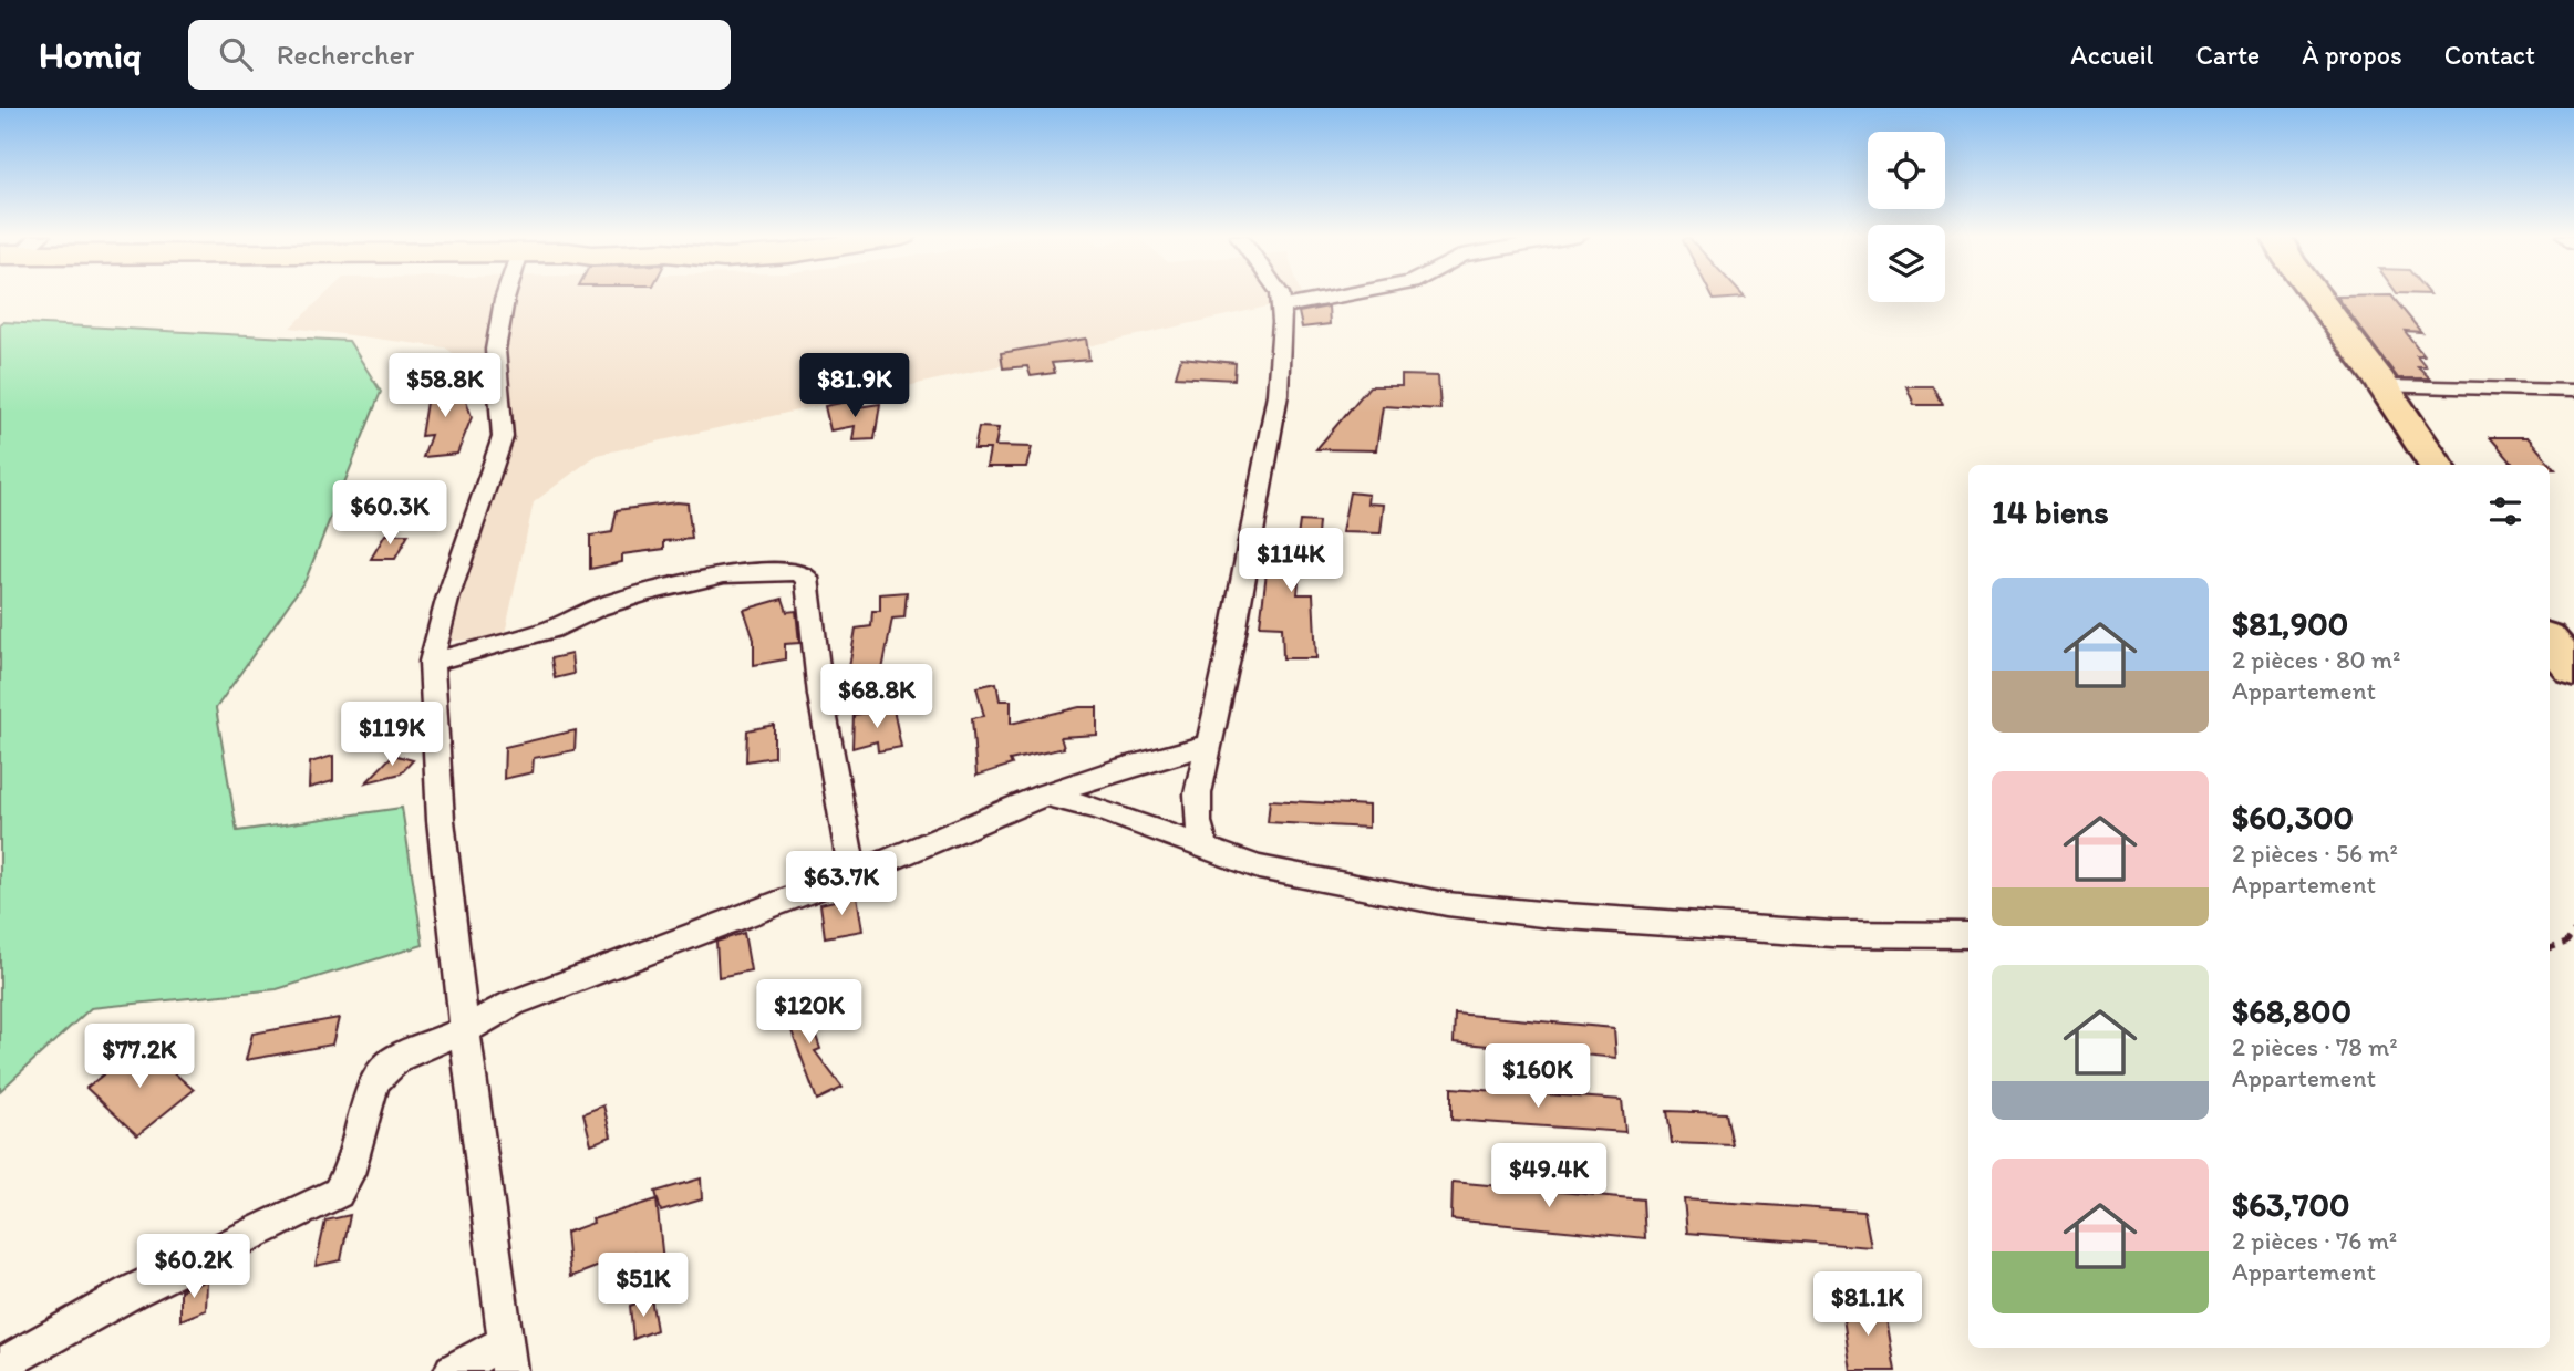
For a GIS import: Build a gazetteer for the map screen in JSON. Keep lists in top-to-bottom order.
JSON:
{
  "page": {
    "header": "Homiq",
    "search": "Rechercher",
    "nav": [
      "Accueil",
      "Carte",
      "À propos",
      "Contact"
    ],
    "price": [
      "$58.8K",
      "$81.9K",
      "$60.3K",
      "$114K",
      "$68.8K",
      "$119K",
      "$63.7K",
      "$120K",
      "$77.2K",
      "$160K",
      "$49.4K",
      "$60.2K",
      "$51K",
      "$81.1K"
    ],
    "heading": "14 biens",
    "list": [
      {
        "name": "$81,900",
        "note": "2 pièces · 80 m² · Appartement"
      },
      {
        "name": "$60,300",
        "note": "2 pièces · 56 m² · Appartement"
      },
      {
        "name": "$68,800",
        "note": "2 pièces · 78 m² · Appartement"
      },
      {
        "name": "$63,700",
        "note": "2 pièces · 76 m² · Appartement"
      }
    ]
  }
}
